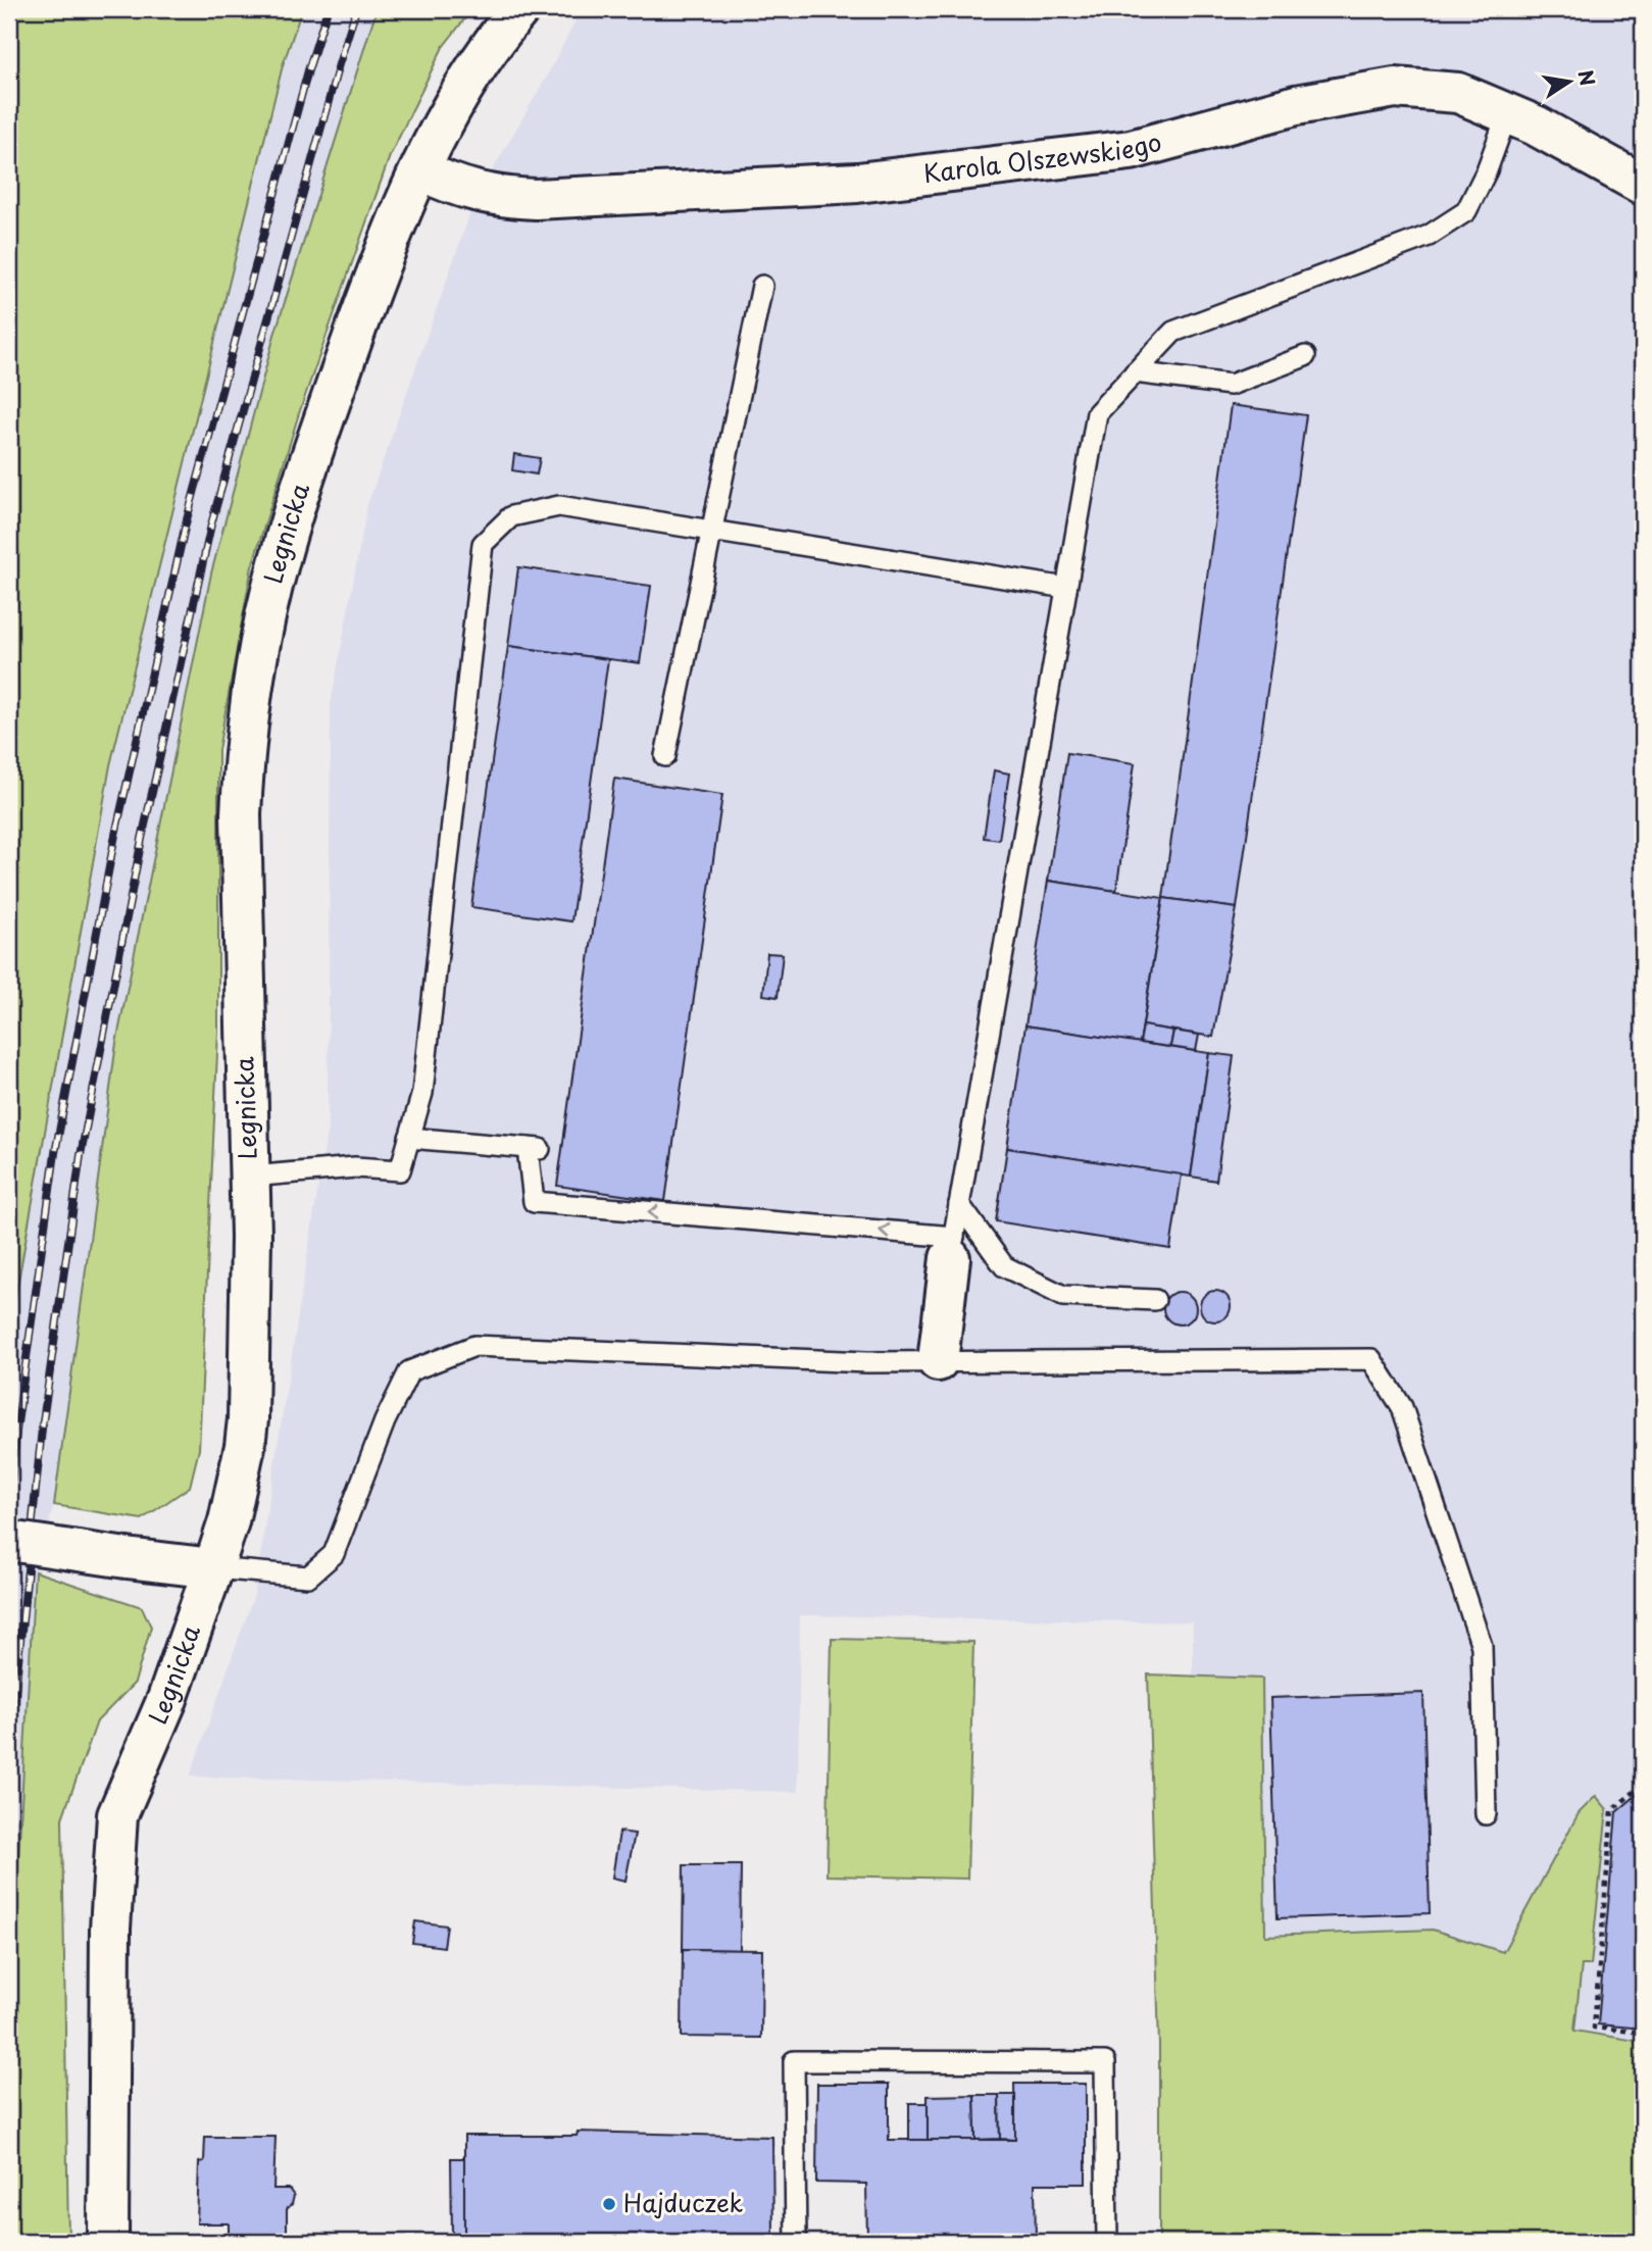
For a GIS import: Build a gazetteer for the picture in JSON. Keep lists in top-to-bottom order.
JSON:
{
  "streets": {
    "street": ["Karola Olszewskiego", "Legnicka"]
  },
  "crossings": [
    ["Karola Olszewskiego", "Legnicka"]
  ],
  "places": ["Hajduczek"],
  "north": "right"
}
